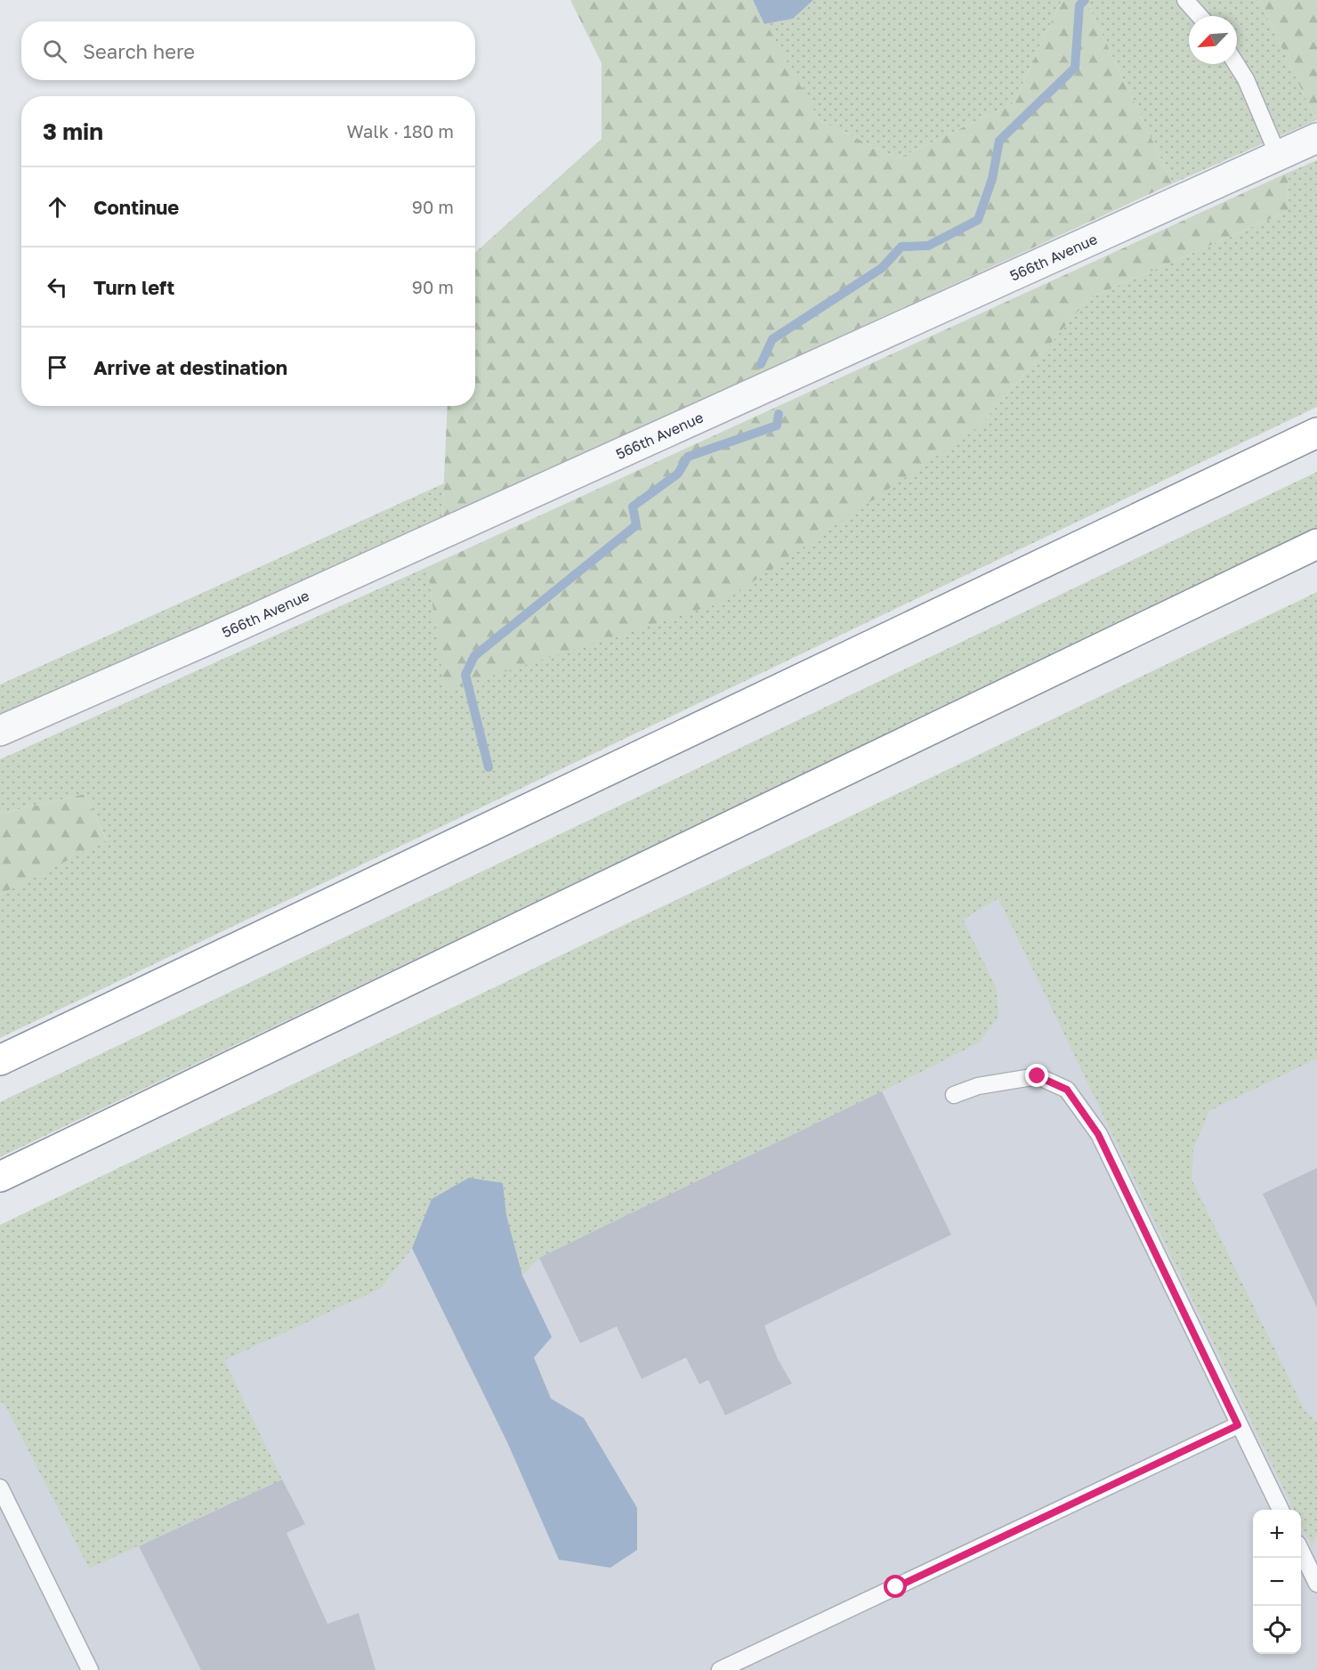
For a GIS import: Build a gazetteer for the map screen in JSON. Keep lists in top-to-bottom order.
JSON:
{
  "streets": {
    "street": ["566th Avenue"]
  },
  "north": "bottom left",
  "page": {
    "search": "Search here",
    "heading": ["3 min", "Walk · 180 m"],
    "list": [
      ["Continue", "90 m"],
      ["Turn left", "90 m"],
      "Arrive at destination"
    ],
    "map_buttons": ["+", "−"]
  }
}
